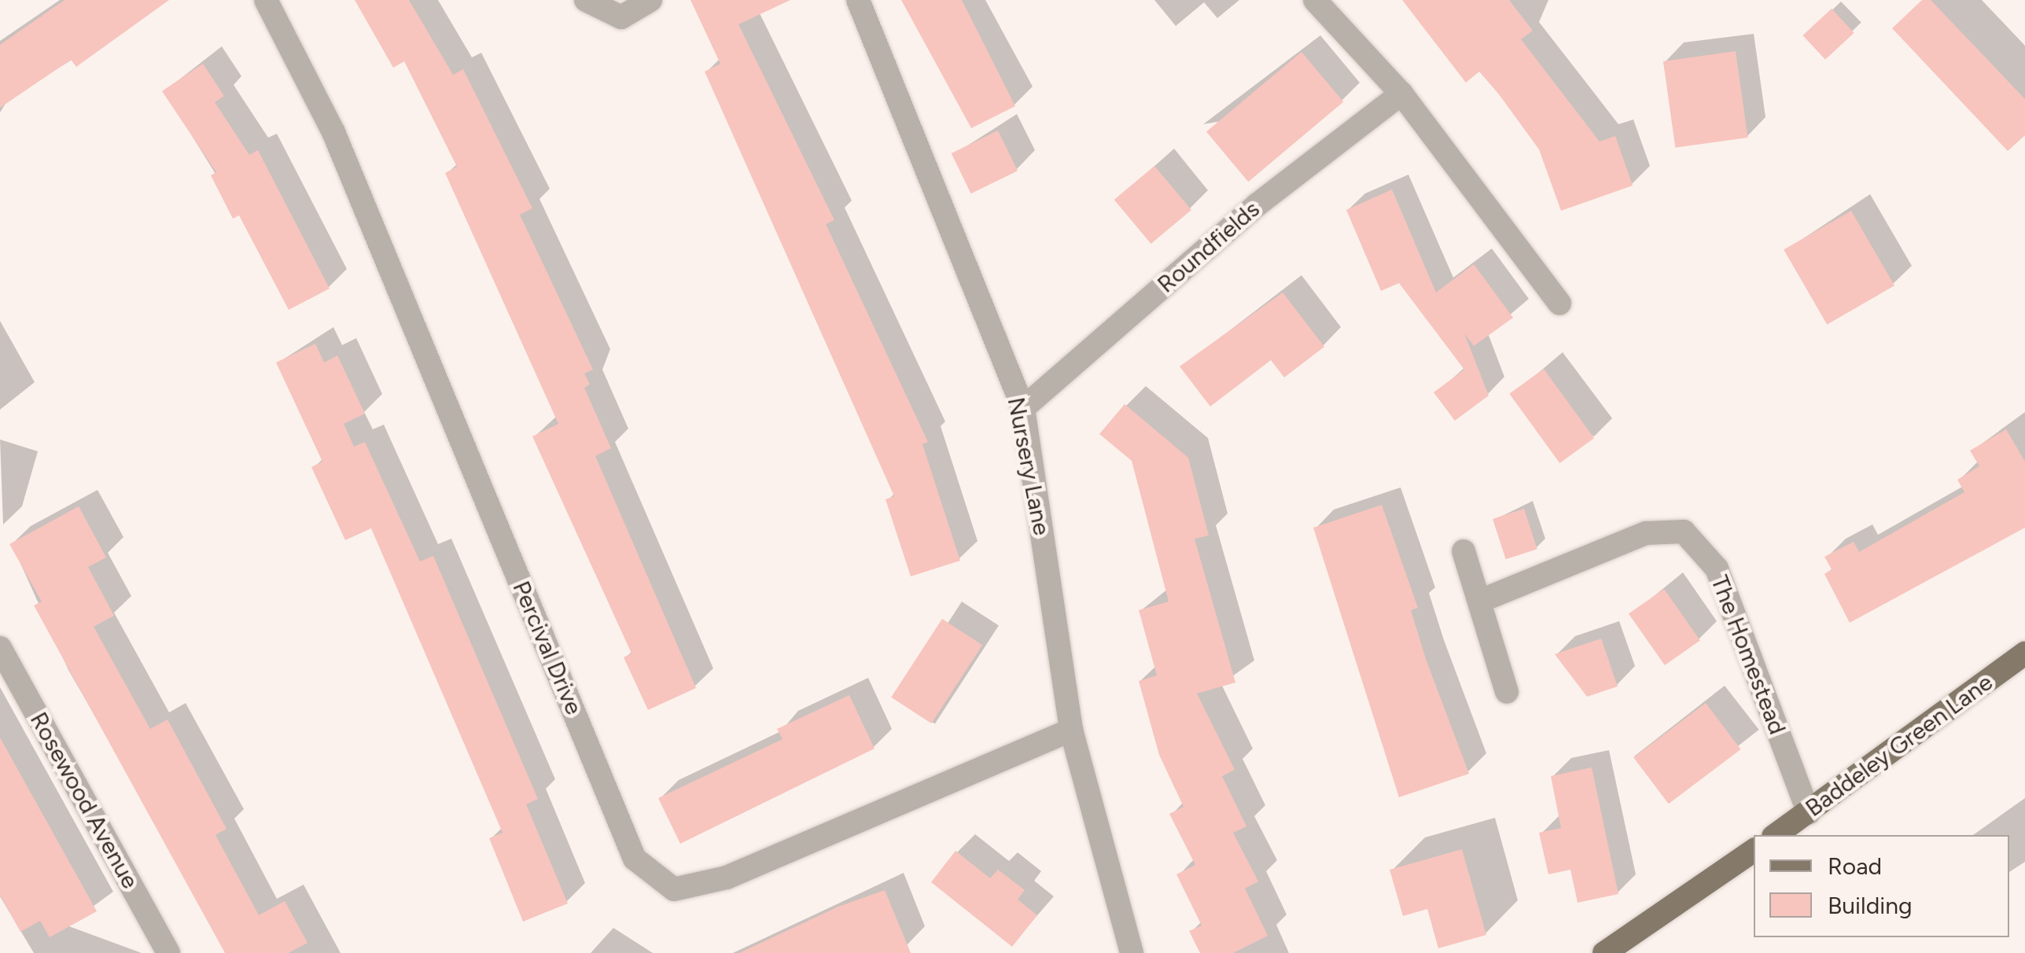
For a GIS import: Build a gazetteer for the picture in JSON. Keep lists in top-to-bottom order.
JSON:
{
  "streets": {
    "main road": ["Baddeley Green Lane"],
    "street": [
      "Roundfields",
      "Nursery Lane",
      "Percival Drive",
      "The Homestead",
      "Rosewood Avenue"
    ]
  },
  "crossings": [
    ["Roundfields", "Nursery Lane"],
    ["Nursery Lane", "Percival Drive"],
    ["The Homestead", "Baddeley Green Lane"]
  ],
  "legend": ["Road", "Building"]
}
